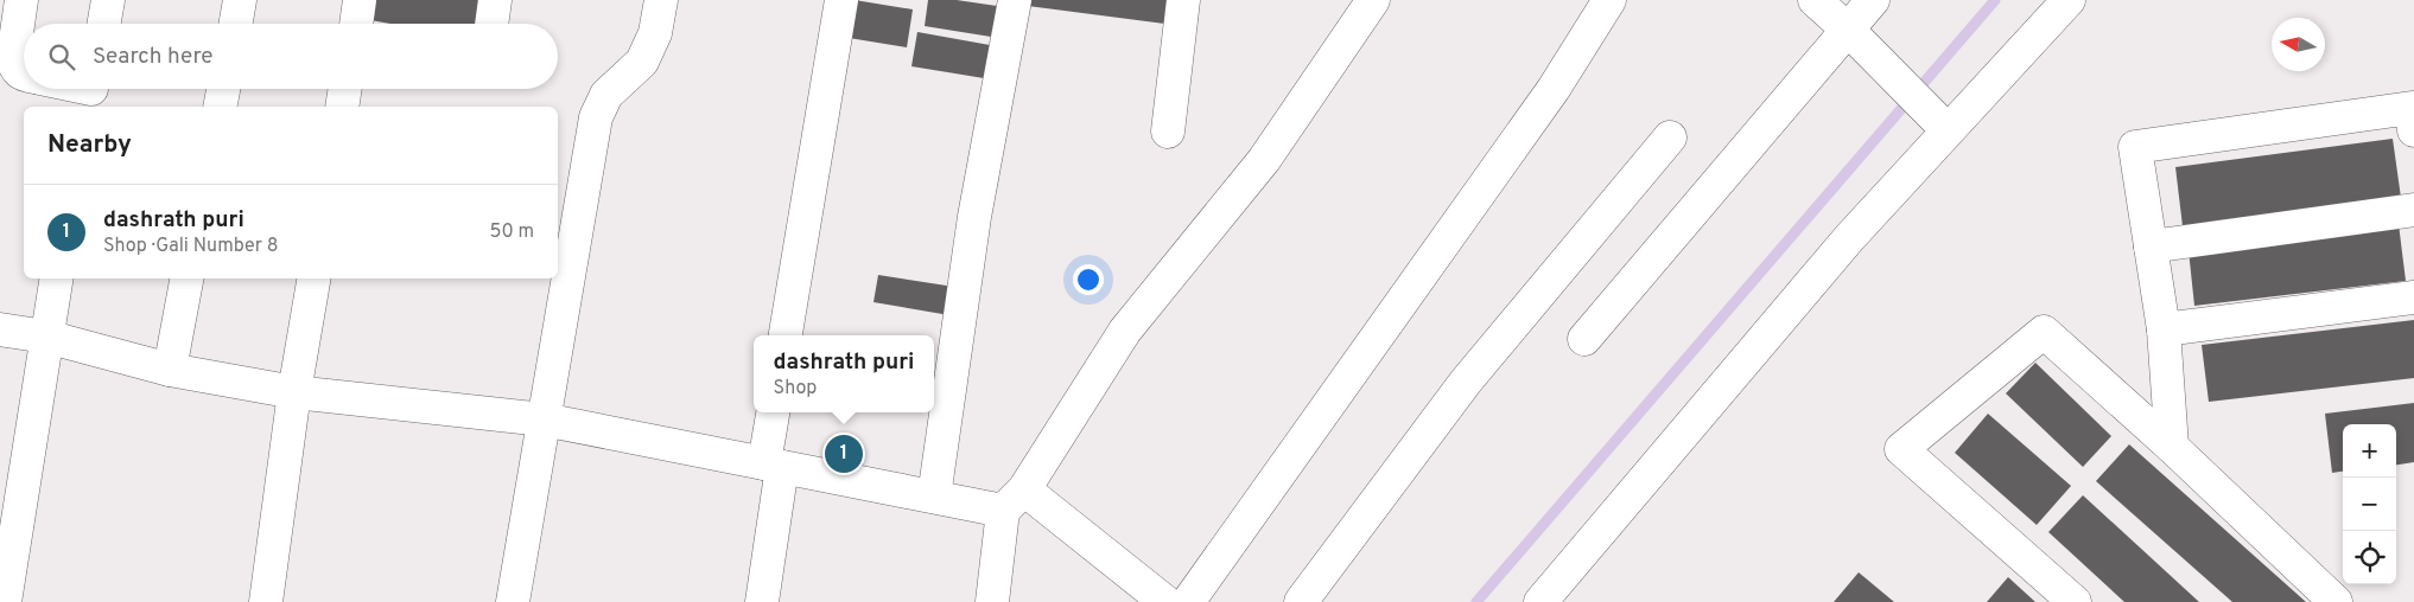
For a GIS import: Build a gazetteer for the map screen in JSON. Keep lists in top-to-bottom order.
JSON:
{
  "north": "left",
  "page": {
    "search": "Search here",
    "heading": "Nearby",
    "list": [
      {
        "mark": "1",
        "name": "dashrath puri",
        "note": "Shop · Gali Number 8",
        "value": "50 m"
      }
    ],
    "popup": ["dashrath puri", "Shop"],
    "map_buttons": ["+", "−"],
    "pins": "1"
  }
}
